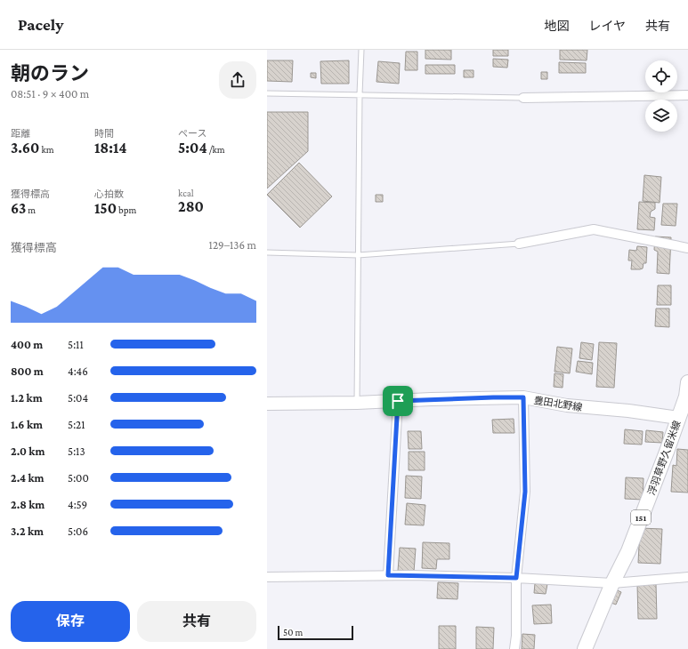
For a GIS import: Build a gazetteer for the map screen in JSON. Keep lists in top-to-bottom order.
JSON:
{
  "streets": {
    "main road": ["豊田北野線", "浮羽草野久留米線", "151"]
  },
  "crossings": [
    ["豊田北野線", "浮羽草野久留米線"]
  ],
  "scale_bar": "50 m",
  "page": {
    "header": "Pacely",
    "nav": ["地図", "レイヤ", "共有"],
    "heading": ["朝のラン", "08:51 · 9 × 400 m"],
    "stats": [
      ["距離", "3.60 km"],
      ["時間", "18:14"],
      ["ペース", "5:04 /km"],
      ["獲得標高", "63 m"],
      ["心拍数", "150 bpm"],
      ["kcal", "280"]
    ],
    "chart": ["獲得標高", "129–136 m"],
    "list": [
      {
        "name": "400 m",
        "note": "5:11"
      },
      {
        "name": "800 m",
        "note": "4:46"
      },
      {
        "name": "1.2 km",
        "note": "5:04"
      },
      {
        "name": "1.6 km",
        "note": "5:21"
      },
      {
        "name": "2.0 km",
        "note": "5:13"
      },
      {
        "name": "2.4 km",
        "note": "5:00"
      },
      {
        "name": "2.8 km",
        "note": "4:59"
      },
      {
        "name": "3.2 km",
        "note": "5:06"
      }
    ],
    "buttons": ["保存", "共有"],
    "scale": "50 m"
  }
}
